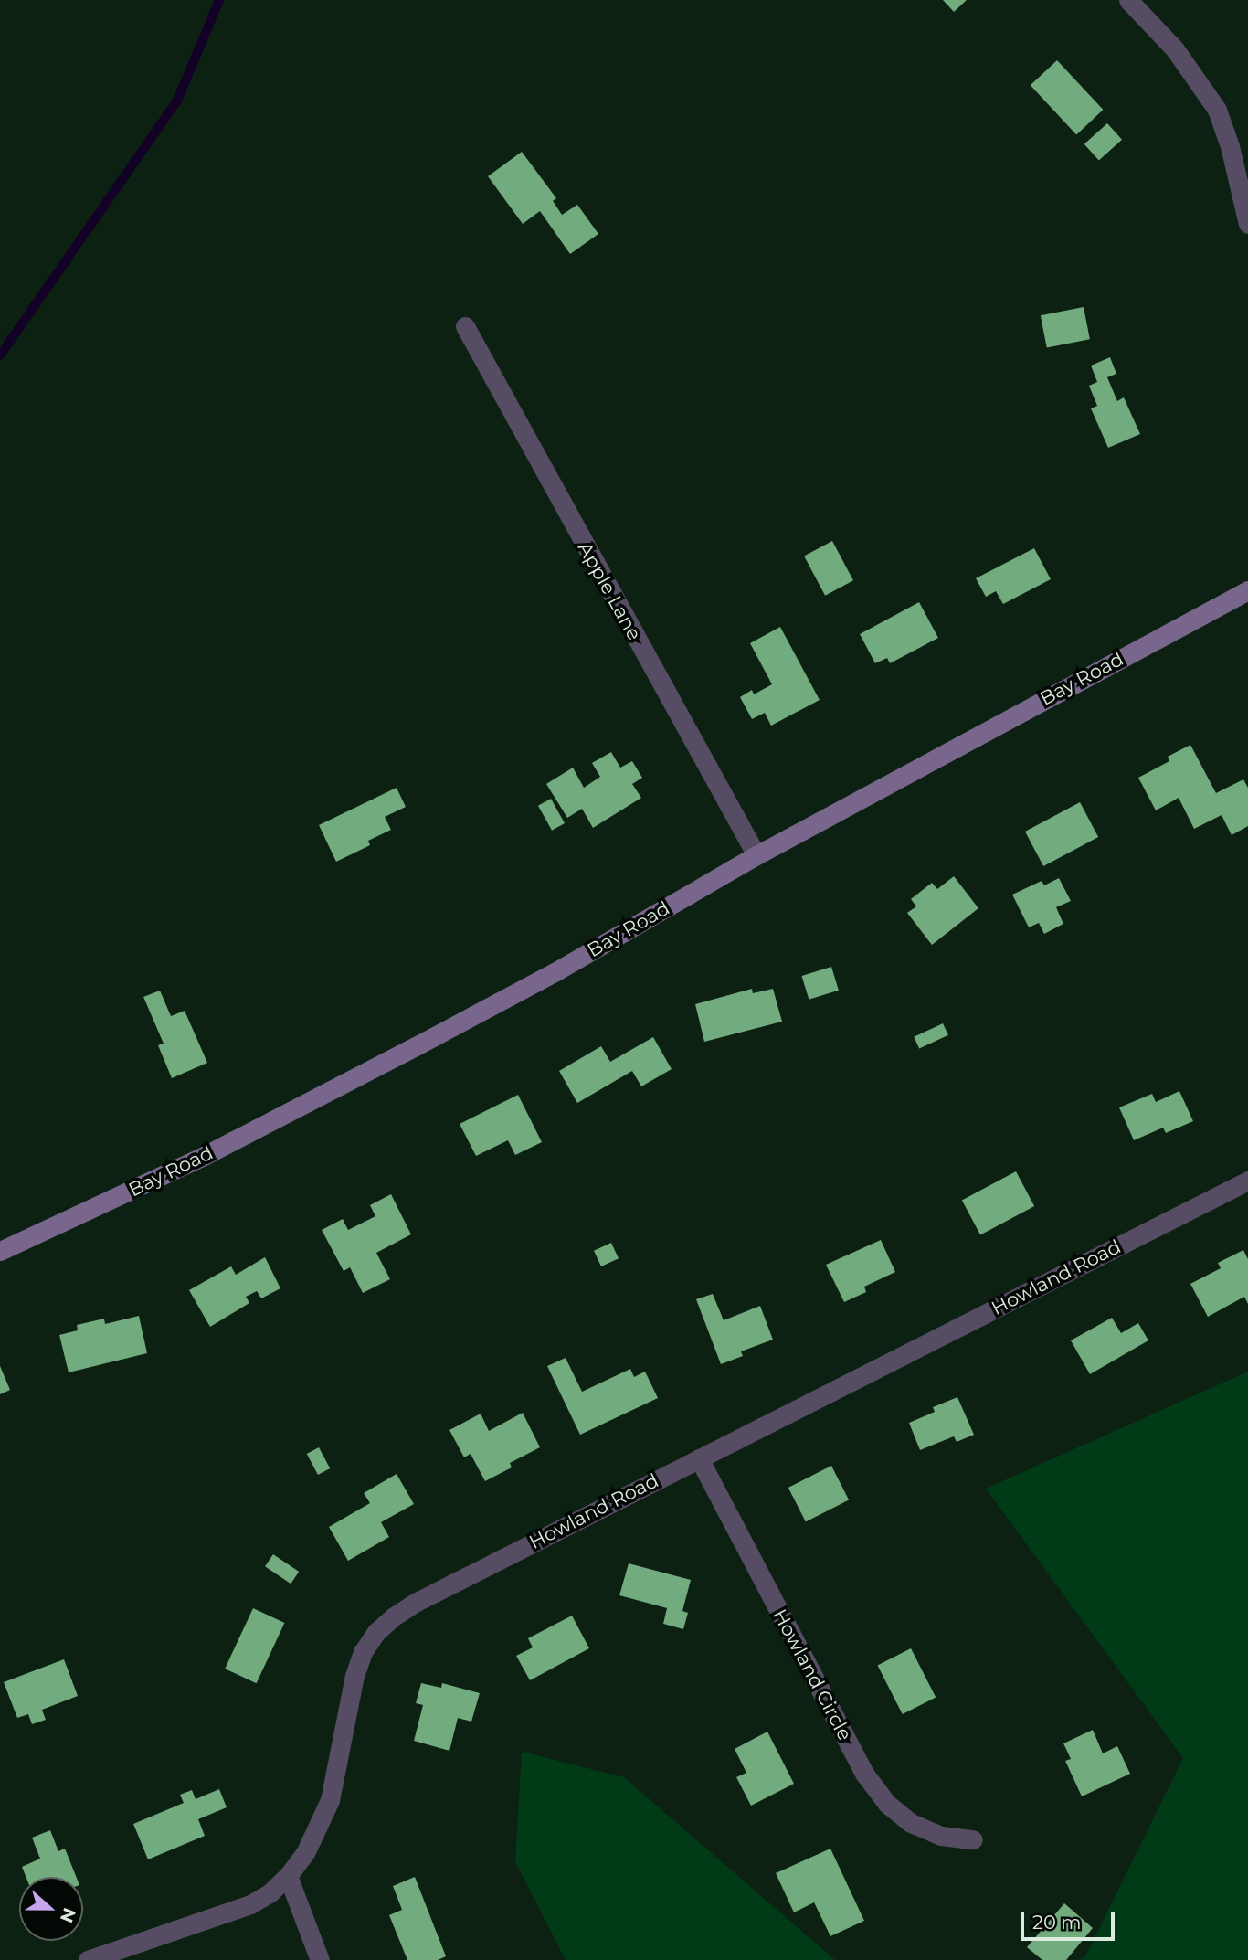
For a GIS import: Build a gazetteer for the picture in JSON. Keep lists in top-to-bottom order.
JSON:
{
  "streets": {
    "main road": ["Bay Road"],
    "street": ["Apple Lane", "Howland Road", "Howland Circle"]
  },
  "crossings": [
    ["Apple Lane", "Bay Road"],
    ["Howland Road", "Howland Circle"]
  ],
  "scale_bar": "20 m",
  "north": "right"
}
